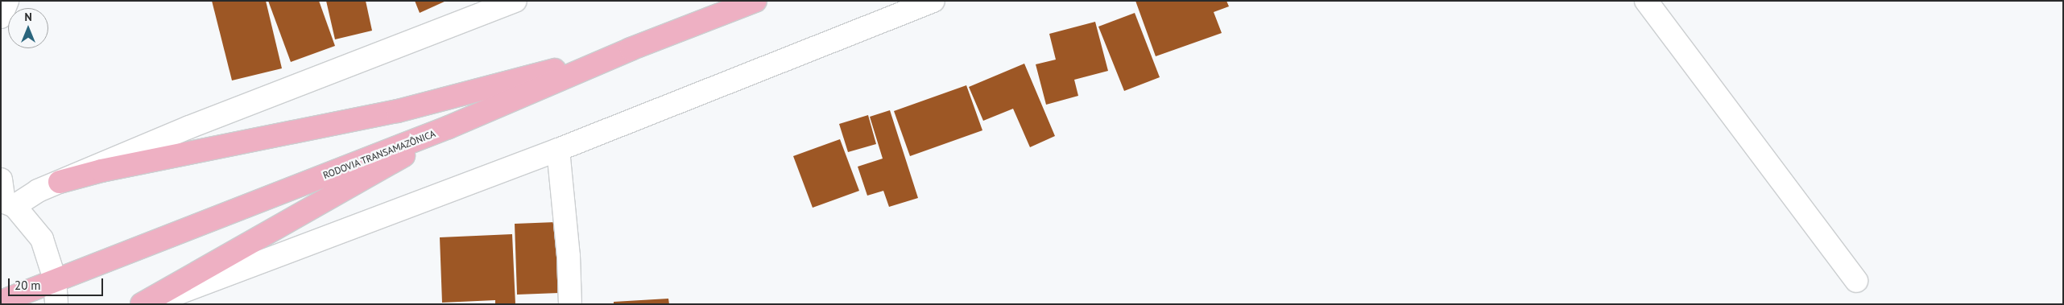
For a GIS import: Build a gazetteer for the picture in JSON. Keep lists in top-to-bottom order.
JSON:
{
  "streets": {
    "main road": ["RODOVIA TRANSAMAZÔNICA"]
  },
  "scale_bar": "20 m",
  "north": "top"
}
